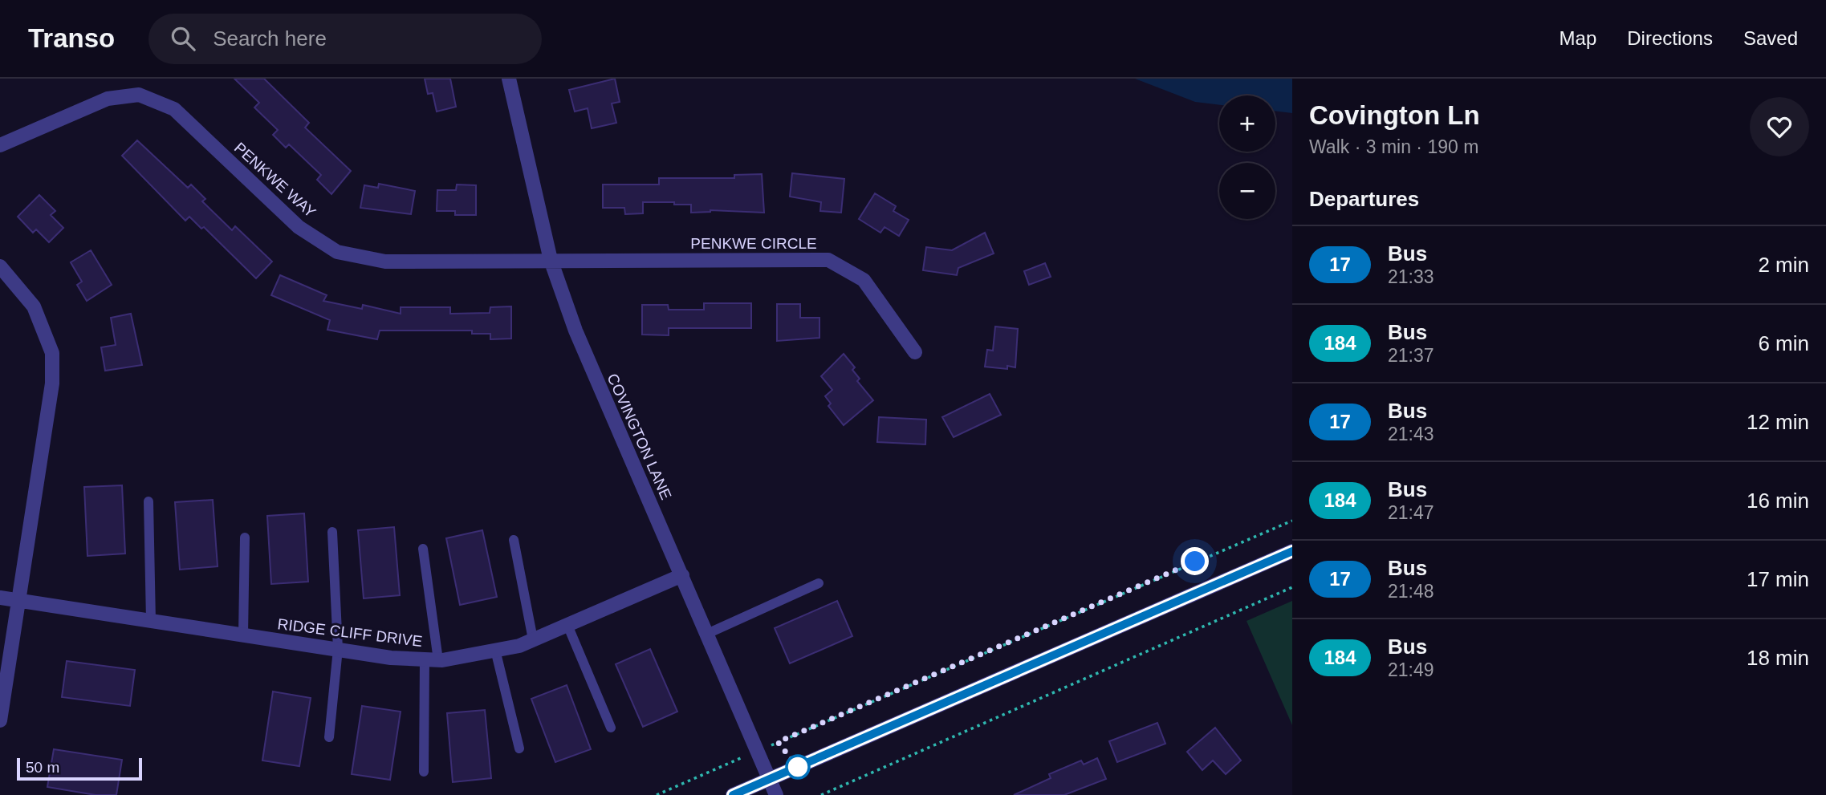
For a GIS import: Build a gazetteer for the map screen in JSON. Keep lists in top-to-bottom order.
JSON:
{
  "streets": {
    "street": [
      "PENKWE WAY",
      "PENKWE CIRCLE",
      "COVINGTON LANE",
      "RIDGE CLIFF DRIVE"
    ]
  },
  "crossings": [
    ["PENKWE WAY", "PENKWE CIRCLE"],
    ["PENKWE WAY", "COVINGTON LANE"],
    ["PENKWE CIRCLE", "COVINGTON LANE"],
    ["COVINGTON LANE", "RIDGE CLIFF DRIVE"]
  ],
  "lines": ["bus line 17"],
  "scale_bar": "50 m",
  "page": {
    "header": "Transo",
    "search": "Search here",
    "nav": ["Map", "Directions", "Saved"],
    "heading": [
      ["Covington Ln", "Walk · 3 min · 190 m"],
      "Departures"
    ],
    "map_buttons": ["+", "−"],
    "list": [
      {
        "mark": "17",
        "name": "Bus",
        "note": "21:33",
        "value": "2 min"
      },
      {
        "mark": "184",
        "name": "Bus",
        "note": "21:37",
        "value": "6 min"
      },
      {
        "mark": "17",
        "name": "Bus",
        "note": "21:43",
        "value": "12 min"
      },
      {
        "mark": "184",
        "name": "Bus",
        "note": "21:47",
        "value": "16 min"
      },
      {
        "mark": "17",
        "name": "Bus",
        "note": "21:48",
        "value": "17 min"
      },
      {
        "mark": "184",
        "name": "Bus",
        "note": "21:49",
        "value": "18 min"
      }
    ],
    "scale": "50 m"
  }
}
